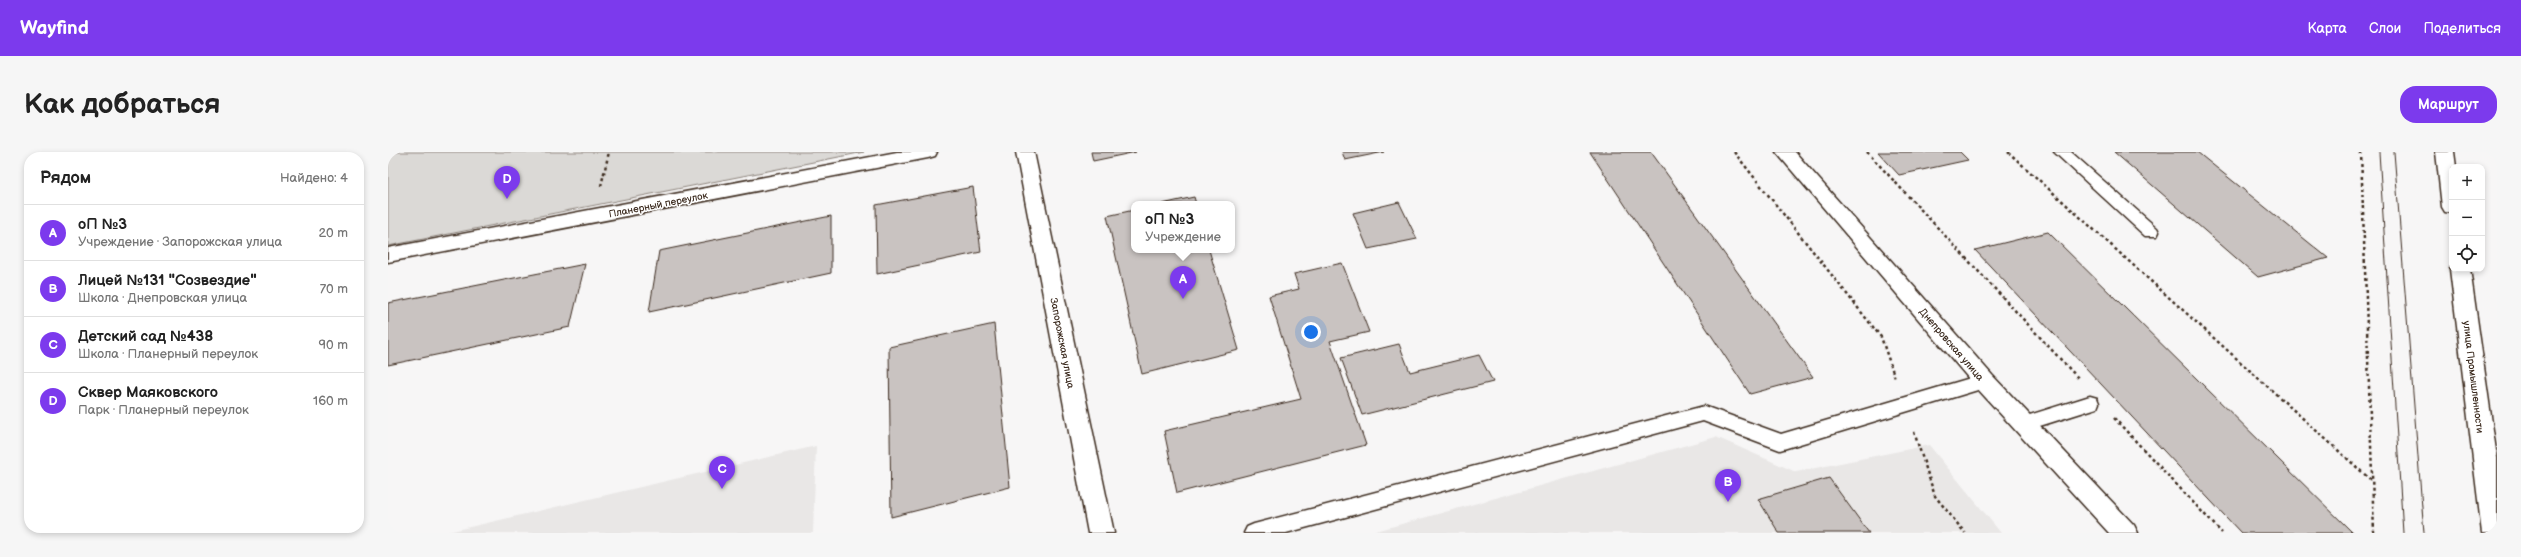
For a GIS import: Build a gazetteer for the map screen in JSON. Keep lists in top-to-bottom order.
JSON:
{
  "streets": {
    "street": [
      "Планерный переулок",
      "Запорожская улица",
      "Днепровская улица",
      "улица Промышленности"
    ]
  },
  "page": {
    "header": "Wayfind",
    "nav": ["Карта", "Слои", "Поделиться"],
    "buttons": "Маршрут",
    "title": "Как добраться",
    "heading": ["Рядом", "Найдено: 4"],
    "map_buttons": ["+", "−"],
    "pins": [
      "D",
      "A",
      "C",
      "B"
    ],
    "popup": ["оП №3", "Учреждение"],
    "list": [
      {
        "mark": "A",
        "name": "оП №3",
        "note": "Учреждение · Запорожская улица",
        "value": "20 m"
      },
      {
        "mark": "B",
        "name": "Лицей №131 \"Созвездие\"",
        "note": "Школа · Днепровская улица",
        "value": "70 m"
      },
      {
        "mark": "C",
        "name": "Детский сад №438",
        "note": "Школа · Планерный переулок",
        "value": "90 m"
      },
      {
        "mark": "D",
        "name": "Сквер Маяковского",
        "note": "Парк · Планерный переулок",
        "value": "160 m"
      }
    ]
  }
}
